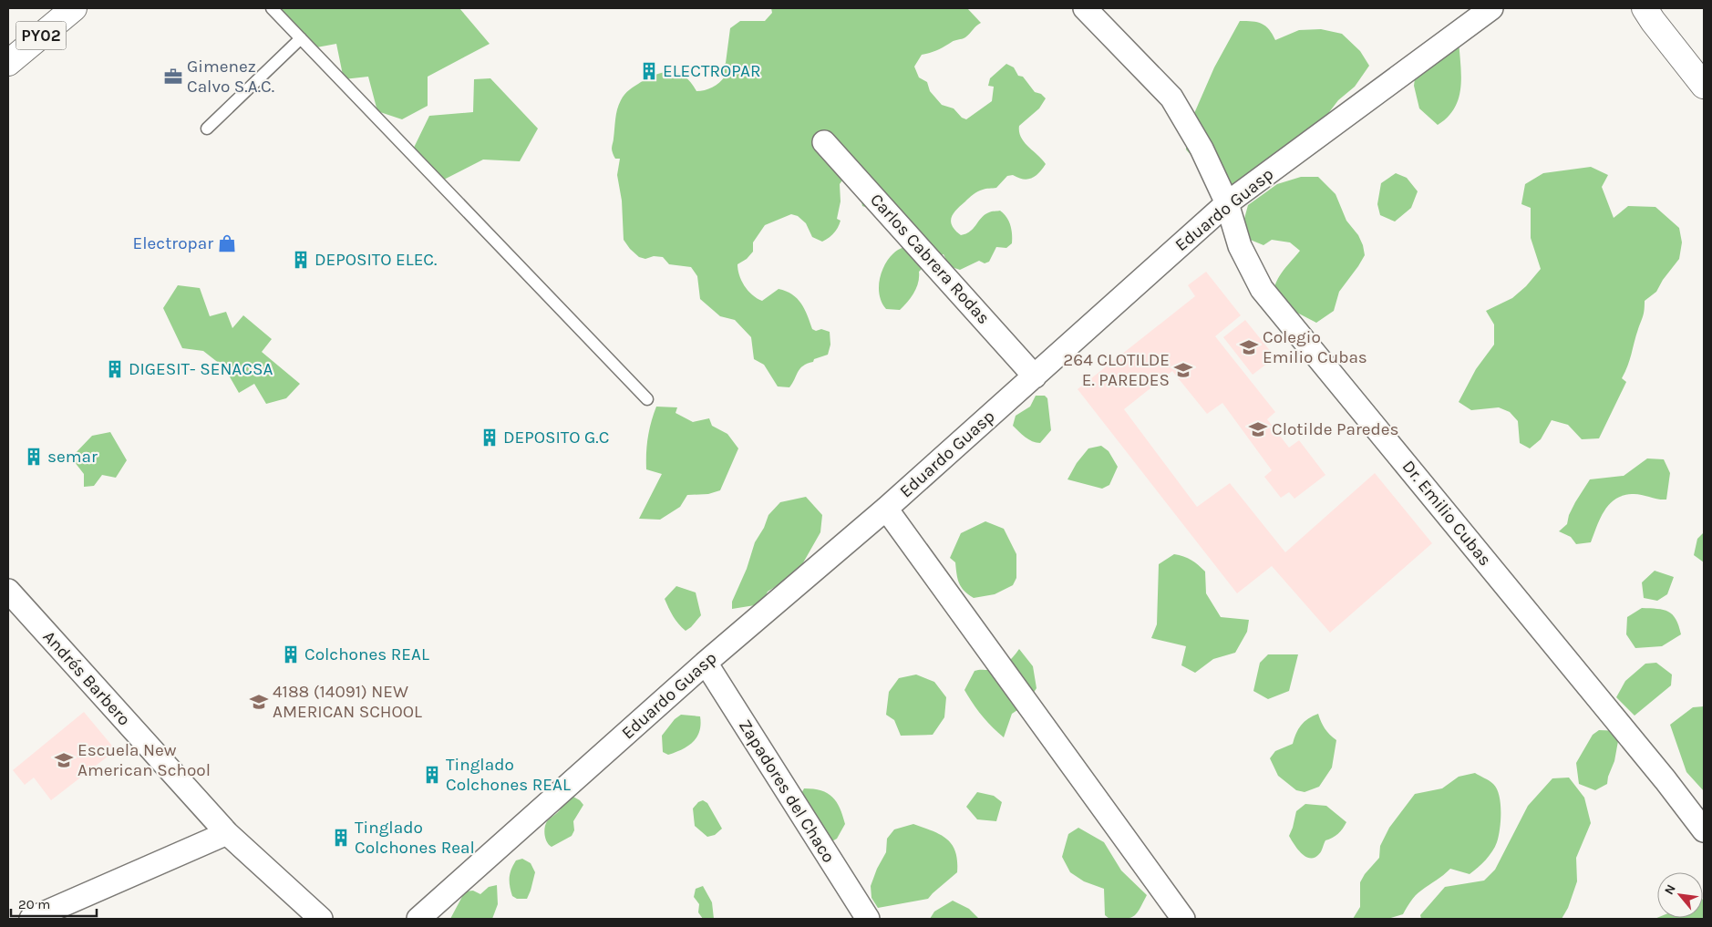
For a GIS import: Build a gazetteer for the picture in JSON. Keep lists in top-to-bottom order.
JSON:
{
  "streets": {
    "main road": ["PY02"],
    "street": [
      "Eduardo Guasp",
      "Carlos Cabrera Rodas",
      "Dr. Emilio Cubas",
      "Andrés Barbero",
      "Zapadores del Chaco"
    ]
  },
  "crossings": [
    ["Eduardo Guasp", "Carlos Cabrera Rodas"],
    ["Eduardo Guasp", "Dr. Emilio Cubas"],
    ["Eduardo Guasp", "Zapadores del Chaco"]
  ],
  "places": {
    "building": [
      "ELECTROPAR",
      "DEPOSITO ELEC.",
      "DIGESIT- SENACSA",
      "DEPOSITO G.C",
      "semar",
      "Colchones REAL",
      "Tinglado Colchones REAL",
      "Tinglado Colchones Real"
    ],
    "office": ["Gimenez Calvo S.A.C."],
    "shop": ["Electropar"],
    "school or university": [
      "Colegio Emilio Cubas",
      "264 CLOTILDE E. PAREDES",
      "Clotilde Paredes",
      "4188 (14091) NEW AMERICAN SCHOOL",
      "Escuela New American School"
    ]
  },
  "scale_bar": "20 m",
  "north": "top left"
}
